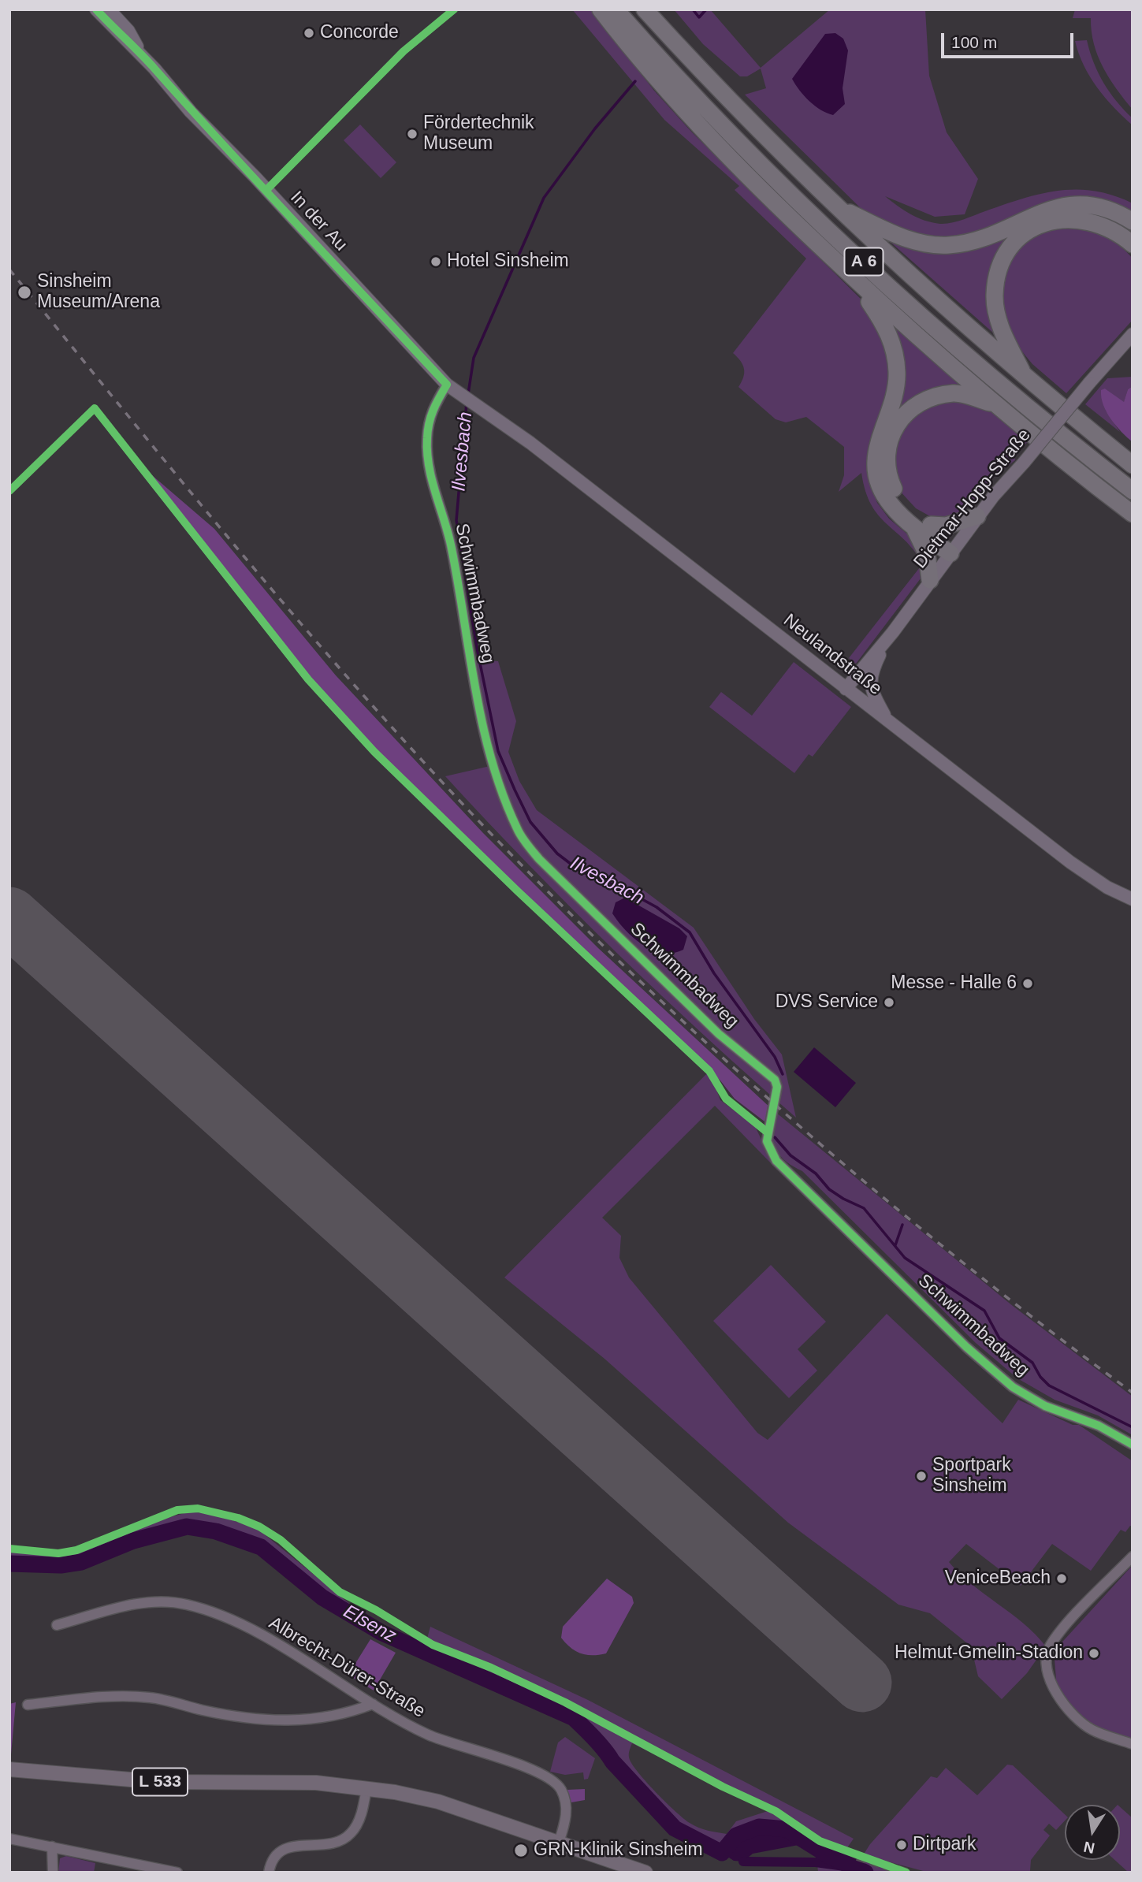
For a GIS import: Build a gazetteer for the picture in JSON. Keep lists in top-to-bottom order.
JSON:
{
  "streets": {
    "highway": ["A 6"],
    "main road": ["L 533"],
    "street": [
      "In der Au",
      "Dietmar-Hopp-Straße",
      "Schwimmbadweg",
      "Neulandstraße",
      "Albrecht-Dürer-Straße"
    ]
  },
  "crossings": [
    ["In der Au", "Schwimmbadweg"],
    ["In der Au", "Neulandstraße"],
    ["Dietmar-Hopp-Straße", "Neulandstraße"],
    ["Albrecht-Dürer-Straße", "L 533"]
  ],
  "water": ["Ilvesbach", "Elsenz"],
  "places": [
    "Concorde",
    "Fördertechnik Museum",
    "Hotel Sinsheim",
    "Sinsheim Museum/Arena",
    "Messe - Halle 6",
    "DVS Service",
    "Sportpark Sinsheim",
    "VeniceBeach",
    "Helmut-Gmelin-Stadion",
    "Dirtpark",
    "GRN-Klinik Sinsheim"
  ],
  "scale_bar": "100 m",
  "north": "bottom"
}
